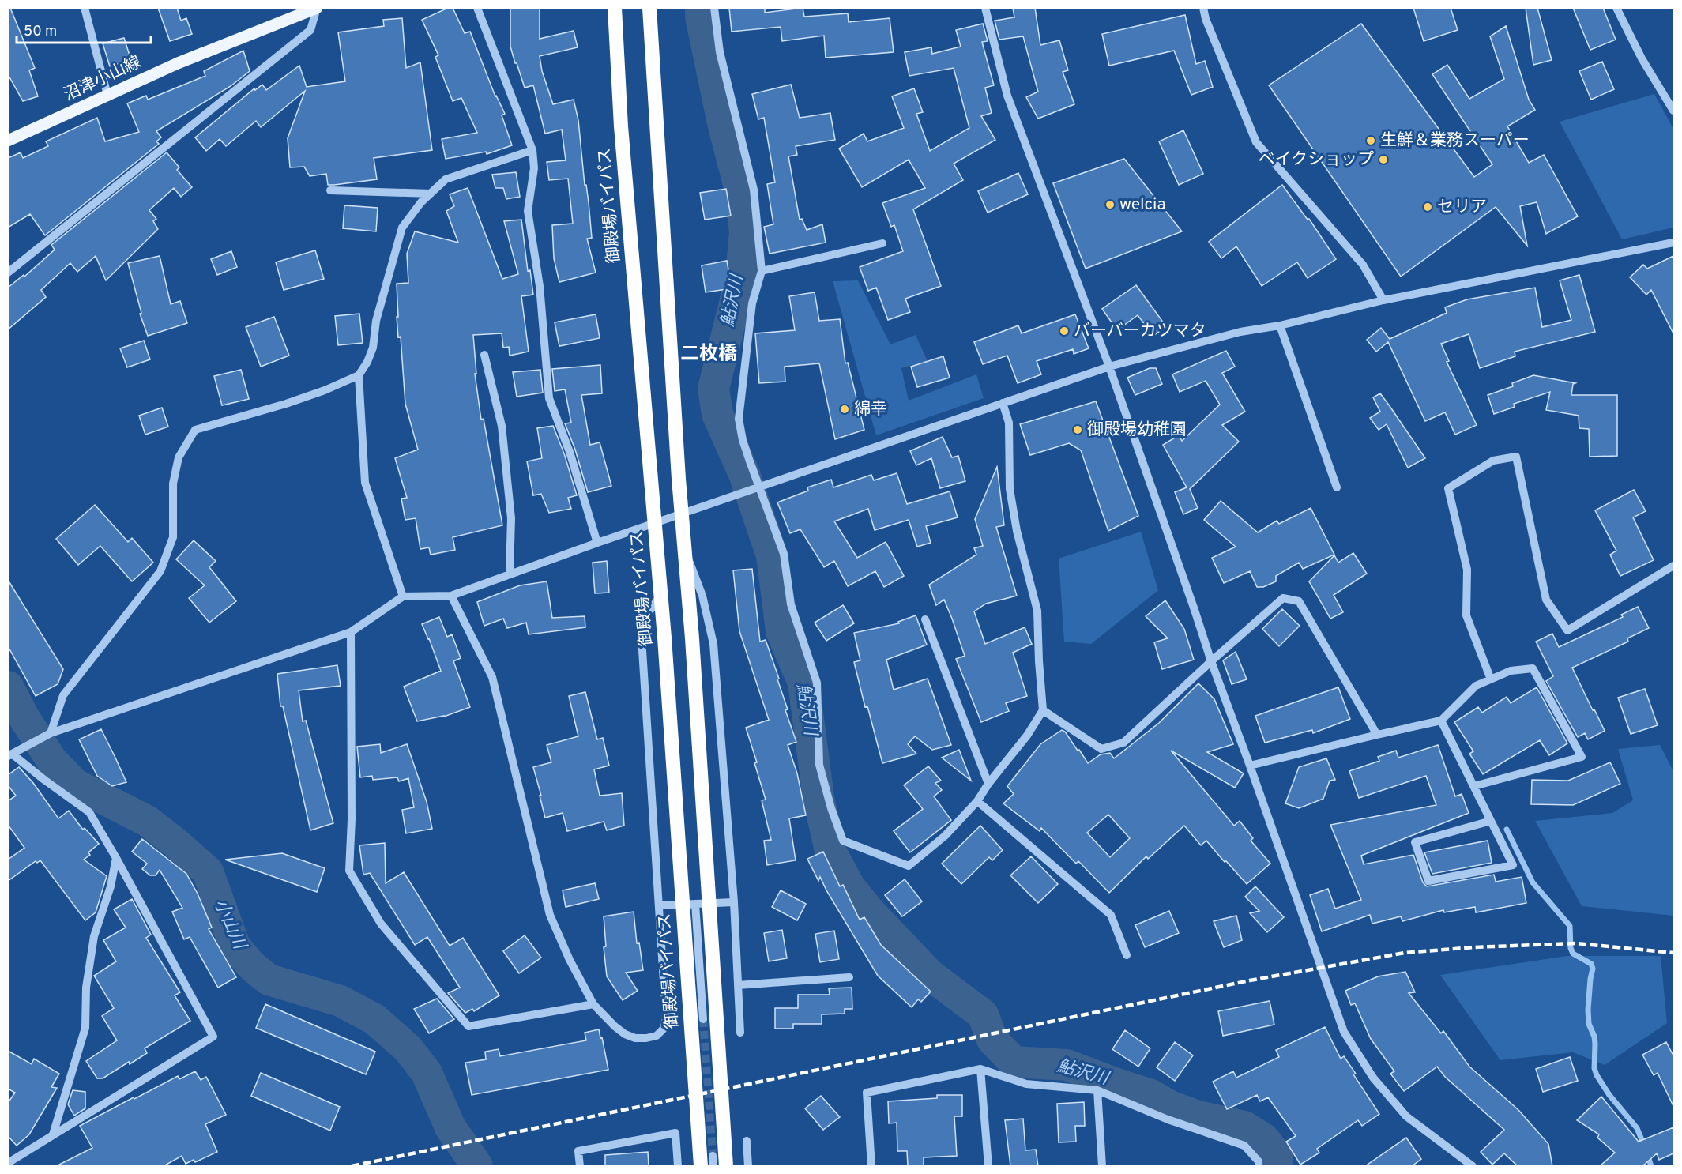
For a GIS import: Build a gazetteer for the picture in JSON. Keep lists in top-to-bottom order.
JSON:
{
  "streets": {
    "highway": ["御殿場バイパス"],
    "main road": ["沼津小山線"]
  },
  "districts": ["二枚橋"],
  "water": ["鮎沢川", "小山川"],
  "places": [
    "生鮮＆業務スーパー",
    "ベイクショップ",
    "welcia",
    "セリア",
    "バーバーカツマタ",
    "綿幸",
    "御殿場幼稚園"
  ],
  "scale_bar": "50 m"
}
